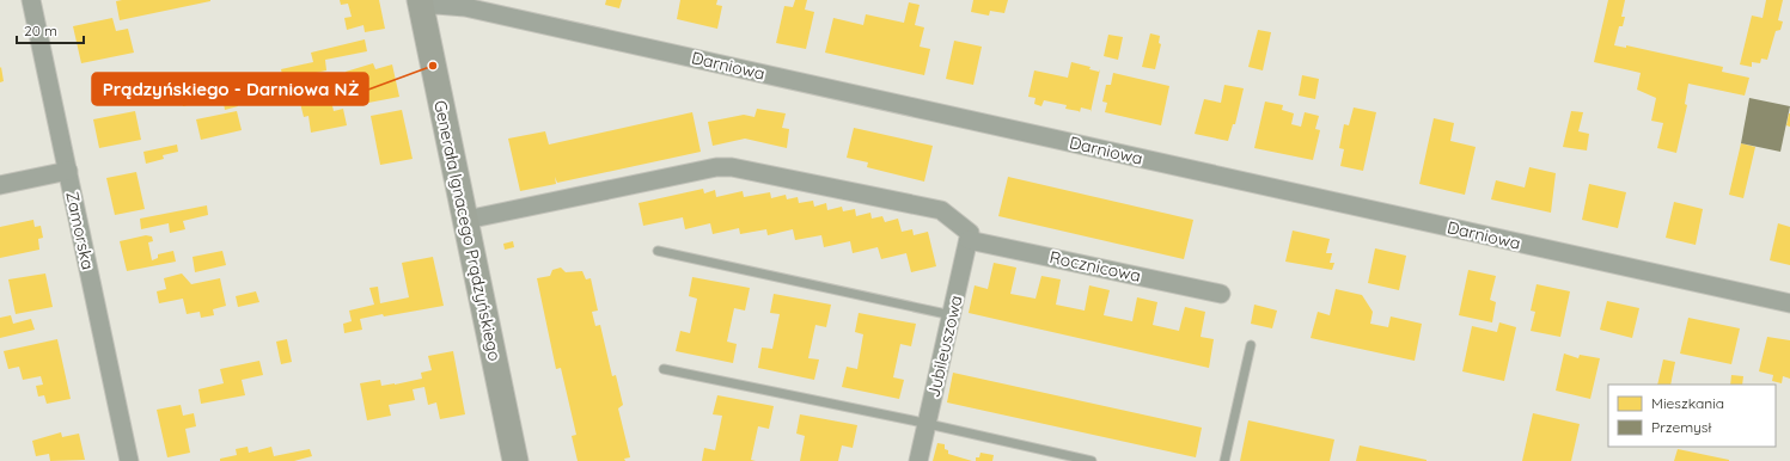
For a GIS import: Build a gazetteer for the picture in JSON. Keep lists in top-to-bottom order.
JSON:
{
  "streets": {
    "street": [
      "Darniowa",
      "Zamorska",
      "Generała Ignacego Prądzyńskiego",
      "Rocznicowa",
      "Jubileuszowa"
    ]
  },
  "crossings": [
    ["Darniowa", "Generała Ignacego Prądzyńskiego"],
    ["Rocznicowa", "Jubileuszowa"]
  ],
  "places": ["Prądzyńskiego - Darniowa NŻ"],
  "legend": ["Mieszkania", "Przemysł"],
  "scale_bar": "20 m"
}
